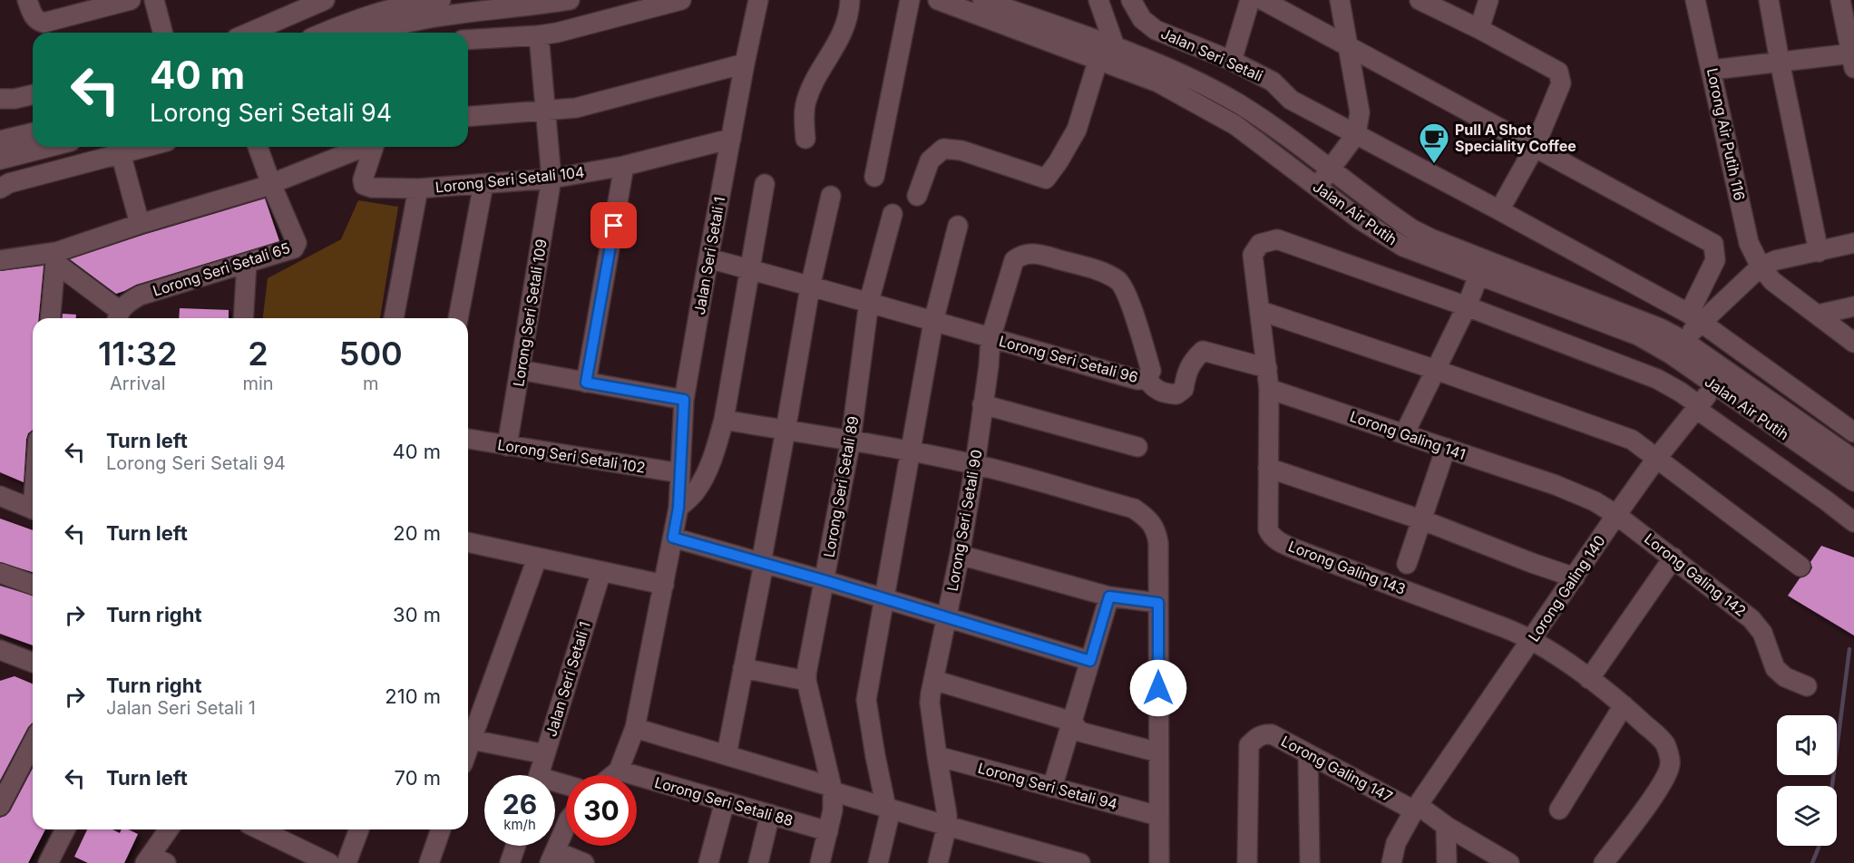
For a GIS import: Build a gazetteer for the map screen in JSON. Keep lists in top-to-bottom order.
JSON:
{
  "streets": {
    "street": [
      "Jalan Seri Setali",
      "Lorong Air Putih 116",
      "Lorong Seri Setali 104",
      "Jalan Air Putih",
      "Jalan Seri Setali 1",
      "Lorong Seri Setali 65",
      "Lorong Seri Setali 109",
      "Lorong Seri Setali 96",
      "Lorong Galing 141",
      "Lorong Seri Setali 102",
      "Lorong Seri Setali 89",
      "Lorong Seri Setali 90",
      "Lorong Galing 143",
      "Lorong Galing 142",
      "Lorong Galing 140",
      "Lorong Galing 147",
      "Lorong Seri Setali 94",
      "Lorong Seri Setali 88"
    ]
  },
  "crossings": [
    ["Lorong Seri Setali 104", "Jalan Seri Setali 1"],
    ["Lorong Seri Setali 104", "Lorong Seri Setali 109"],
    ["Jalan Air Putih", "Lorong Galing 140"],
    ["Jalan Seri Setali 1", "Lorong Seri Setali 96"],
    ["Jalan Seri Setali 1", "Lorong Seri Setali 102"],
    ["Jalan Seri Setali 1", "Lorong Seri Setali 88"],
    ["Lorong Seri Setali 109", "Lorong Seri Setali 102"],
    ["Lorong Seri Setali 96", "Lorong Seri Setali 89"],
    ["Lorong Seri Setali 96", "Lorong Seri Setali 90"],
    ["Lorong Galing 141", "Lorong Galing 143"],
    ["Lorong Galing 141", "Lorong Galing 142"],
    ["Lorong Galing 141", "Lorong Galing 140"],
    ["Lorong Seri Setali 89", "Lorong Seri Setali 88"],
    ["Lorong Seri Setali 90", "Lorong Seri Setali 94"],
    ["Lorong Galing 143", "Lorong Galing 140"],
    ["Lorong Galing 142", "Lorong Galing 140"],
    ["Lorong Galing 140", "Lorong Galing 147"]
  ],
  "places": {
    "cafe": ["Pull A Shot Speciality Coffee"]
  },
  "page": {
    "turn": ["40 m", "Lorong Seri Setali 94"],
    "eta": [
      "11:32",
      "Arrival",
      "2",
      "min",
      "500",
      "m"
    ],
    "list": [
      {
        "name": "Turn left",
        "note": "Lorong Seri Setali 94",
        "value": "40 m"
      },
      {
        "name": "Turn left",
        "value": "20 m"
      },
      {
        "name": "Turn right",
        "value": "30 m"
      },
      {
        "name": "Turn right",
        "note": "Jalan Seri Setali 1",
        "value": "210 m"
      },
      {
        "name": "Turn left",
        "value": "70 m"
      }
    ],
    "speed": "26 km/h",
    "limit": "30"
  }
}
